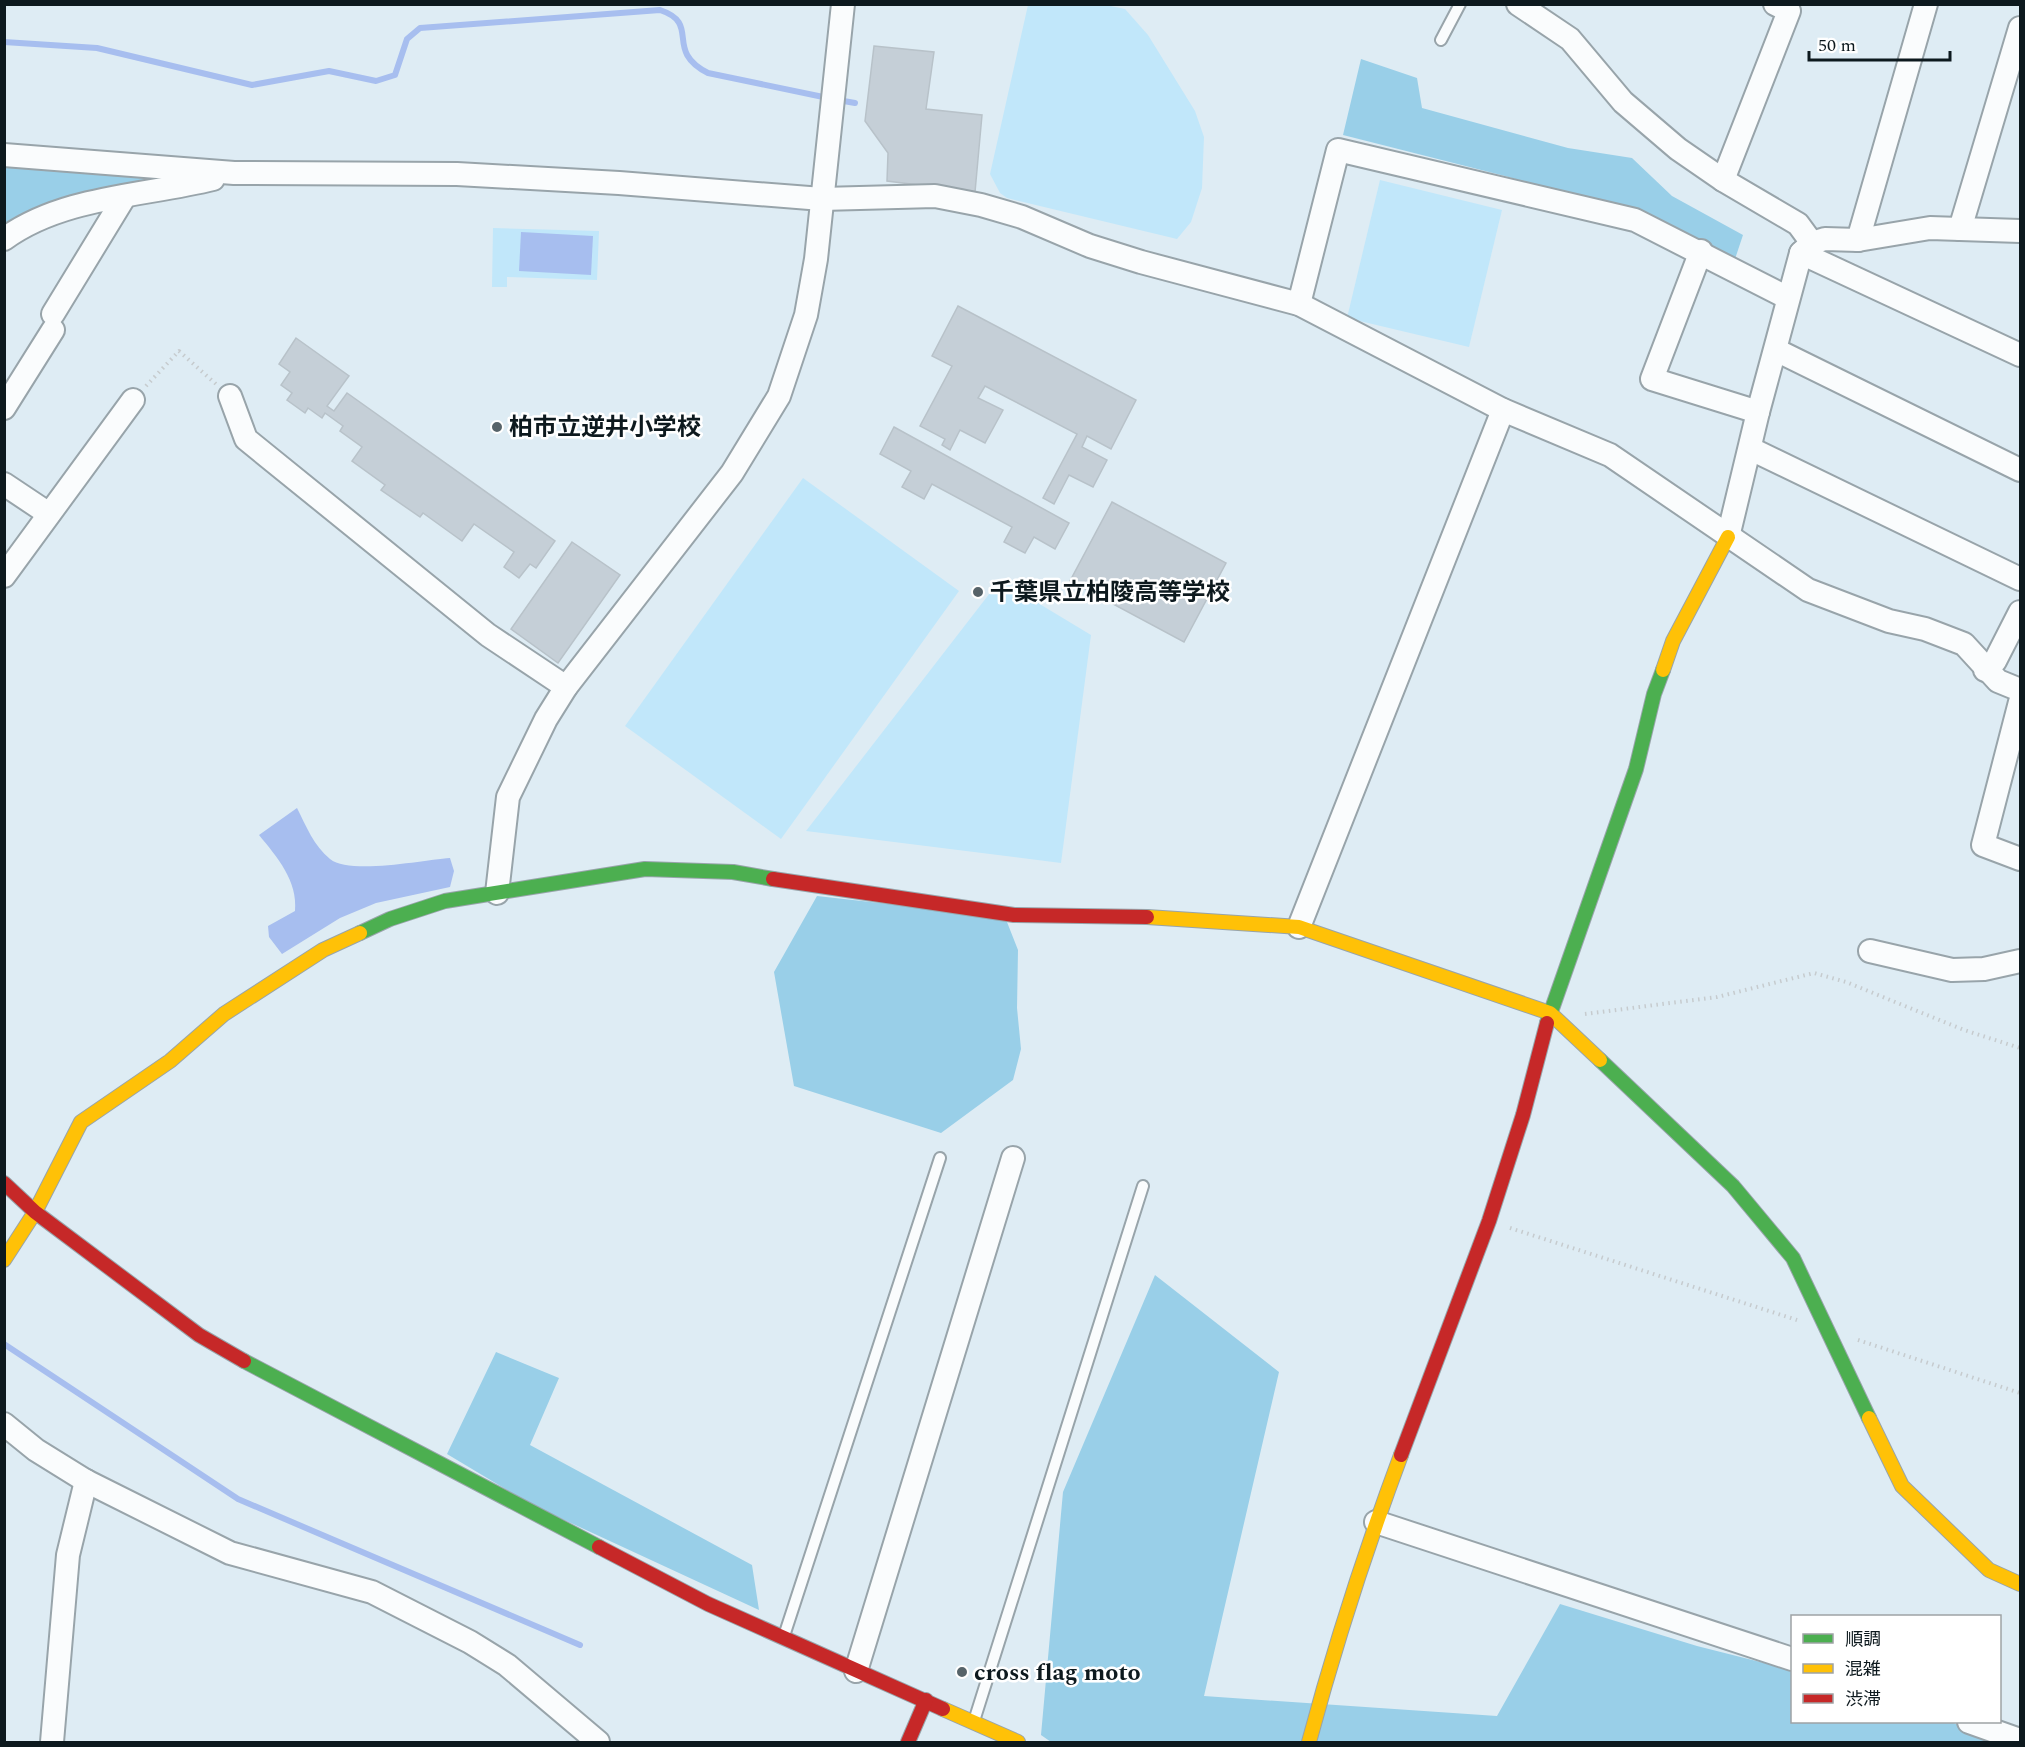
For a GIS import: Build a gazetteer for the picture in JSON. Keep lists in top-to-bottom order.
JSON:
{
  "places": ["柏市立逆井小学校", "千葉県立柏陵高等学校", "cross flag moto"],
  "legend": ["順調", "混雑", "渋滞"],
  "scale_bar": "50 m"
}
